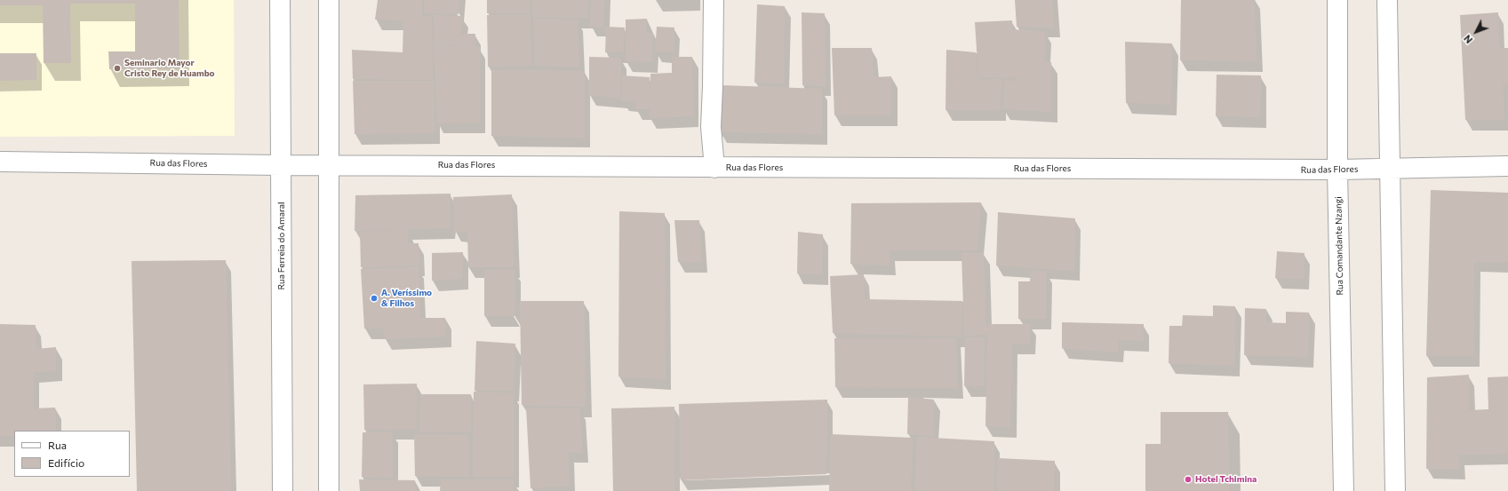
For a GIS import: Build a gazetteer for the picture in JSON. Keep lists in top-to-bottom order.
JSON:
{
  "streets": {
    "street": ["Rua das Flores", "Rua Ferreia do Amaral", "Rua Comandante Nzangi"]
  },
  "crossings": [
    ["Rua das Flores", "Rua Ferreia do Amaral"],
    ["Rua das Flores", "Rua Comandante Nzangi"]
  ],
  "places": ["Seminario Mayor Cristo Rey de Huambo", "A. Veríssimo & Filhos", "Hotel Tchimina"],
  "legend": ["Rua", "Edifício"],
  "north": "bottom left"
}
